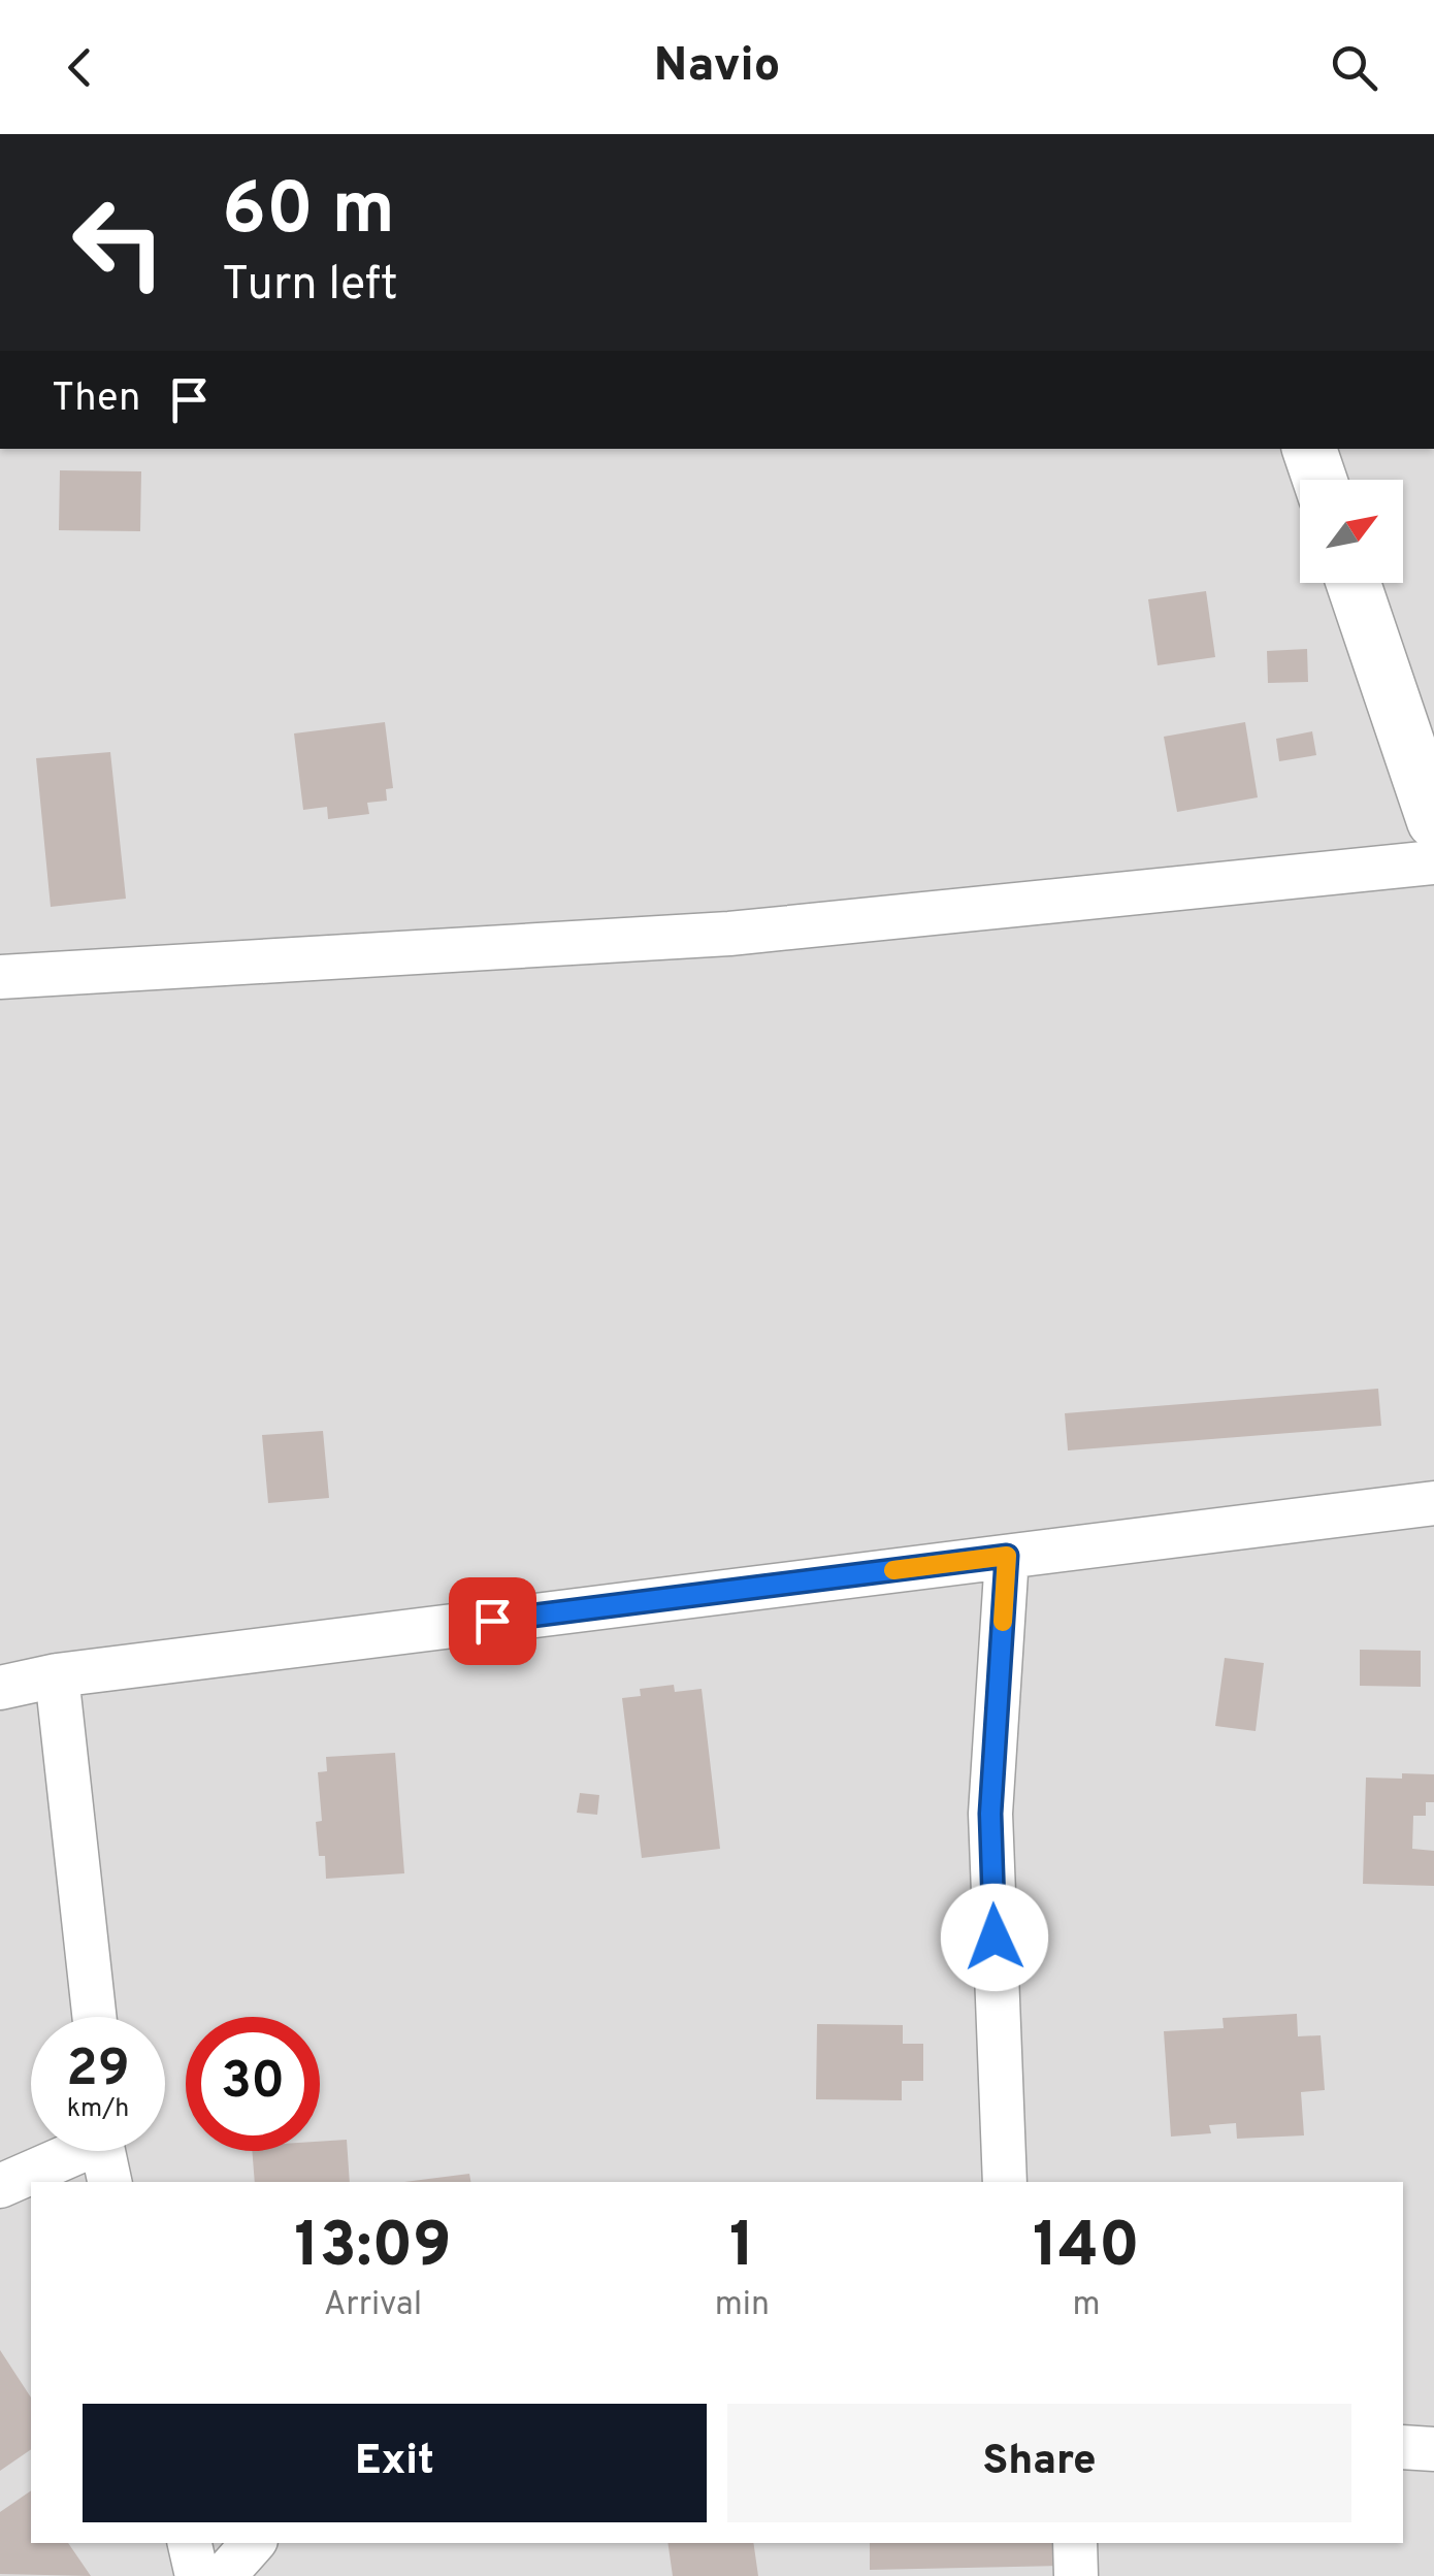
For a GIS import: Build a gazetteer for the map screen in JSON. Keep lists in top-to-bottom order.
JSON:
{
  "north": "top right",
  "page": {
    "header": "Navio",
    "turn": ["60 m", "Turn left"],
    "then": "Then",
    "speed": "29 km/h",
    "limit": "30",
    "eta": [
      "13:09",
      "Arrival",
      "1",
      "min",
      "140",
      "m"
    ],
    "buttons": ["Exit", "Share"]
  }
}
